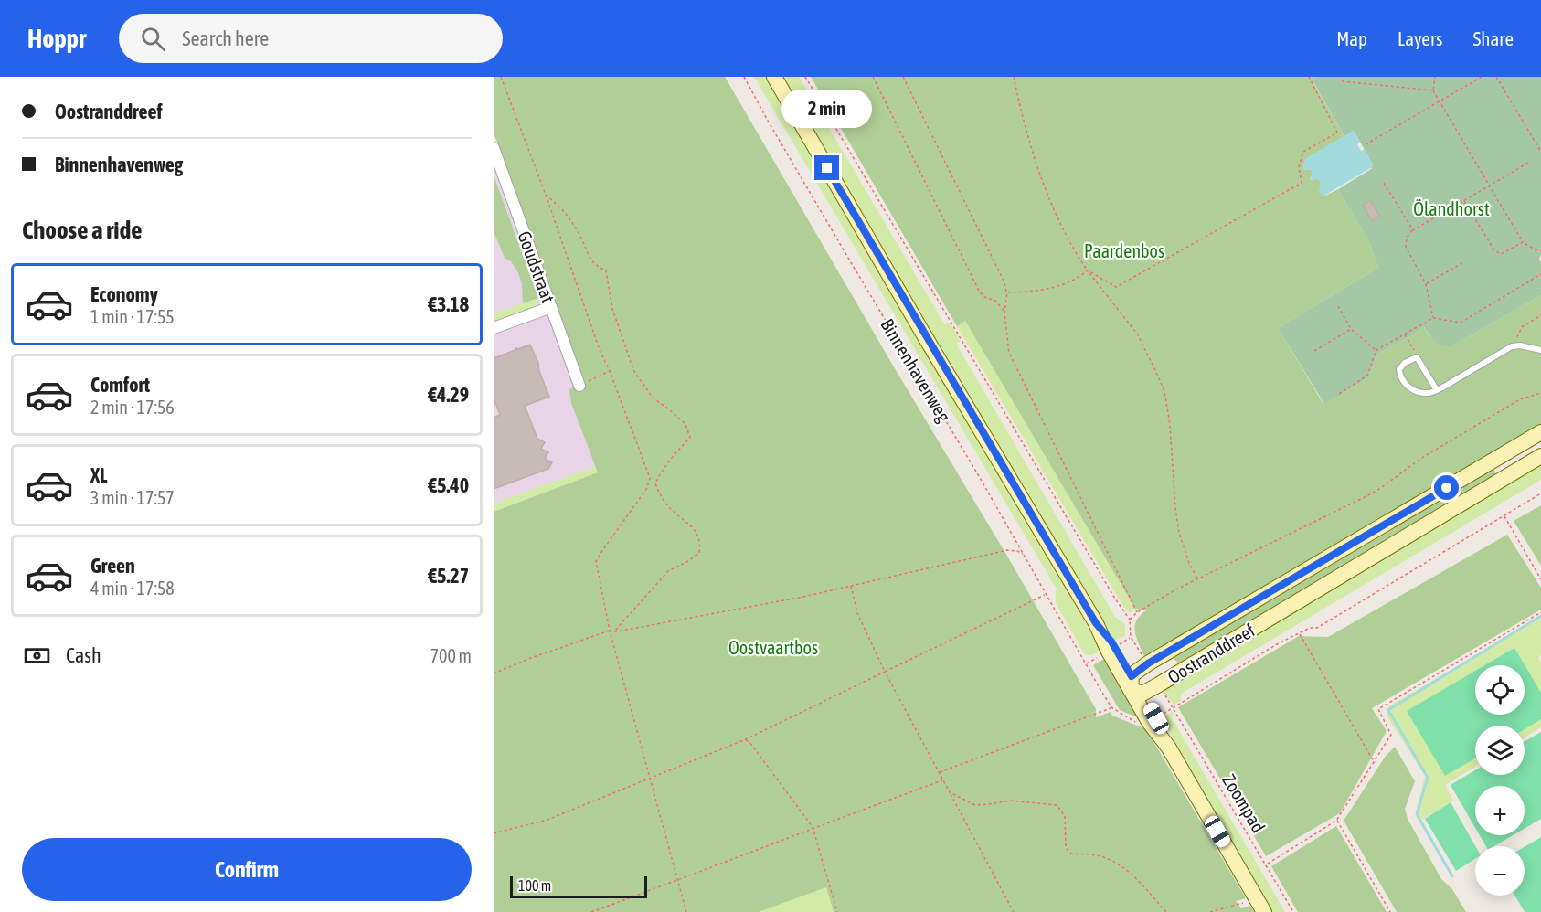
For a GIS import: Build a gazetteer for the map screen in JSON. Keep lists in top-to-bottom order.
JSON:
{
  "streets": {
    "main road": ["Binnenhavenweg", "Oostranddreef"],
    "street": ["Goudstraat"],
    "path": ["Zoompad"]
  },
  "crossings": [
    ["Binnenhavenweg", "Oostranddreef"],
    ["Oostranddreef", "Zoompad"]
  ],
  "parks": ["Ölandhorst", "Paardenbos", "Oostvaartbos"],
  "scale_bar": "100 m",
  "page": {
    "header": "Hoppr",
    "search": "Search here",
    "nav": ["Map", "Layers", "Share"],
    "banner": ["Oostranddreef", "Binnenhavenweg"],
    "bubble": "2 min",
    "heading": "Choose a ride",
    "list": [
      {
        "name": "Economy",
        "note": "1 min · 17:55",
        "value": "€3.18"
      },
      {
        "name": "Comfort",
        "note": "2 min · 17:56",
        "value": "€4.29"
      },
      {
        "name": "XL",
        "note": "3 min · 17:57",
        "value": "€5.40"
      },
      {
        "name": "Green",
        "note": "4 min · 17:58",
        "value": "€5.27"
      }
    ],
    "pay": ["Cash", "700 m"],
    "map_buttons": ["+", "−"],
    "buttons": "Confirm",
    "scale": "100 m"
  }
}
